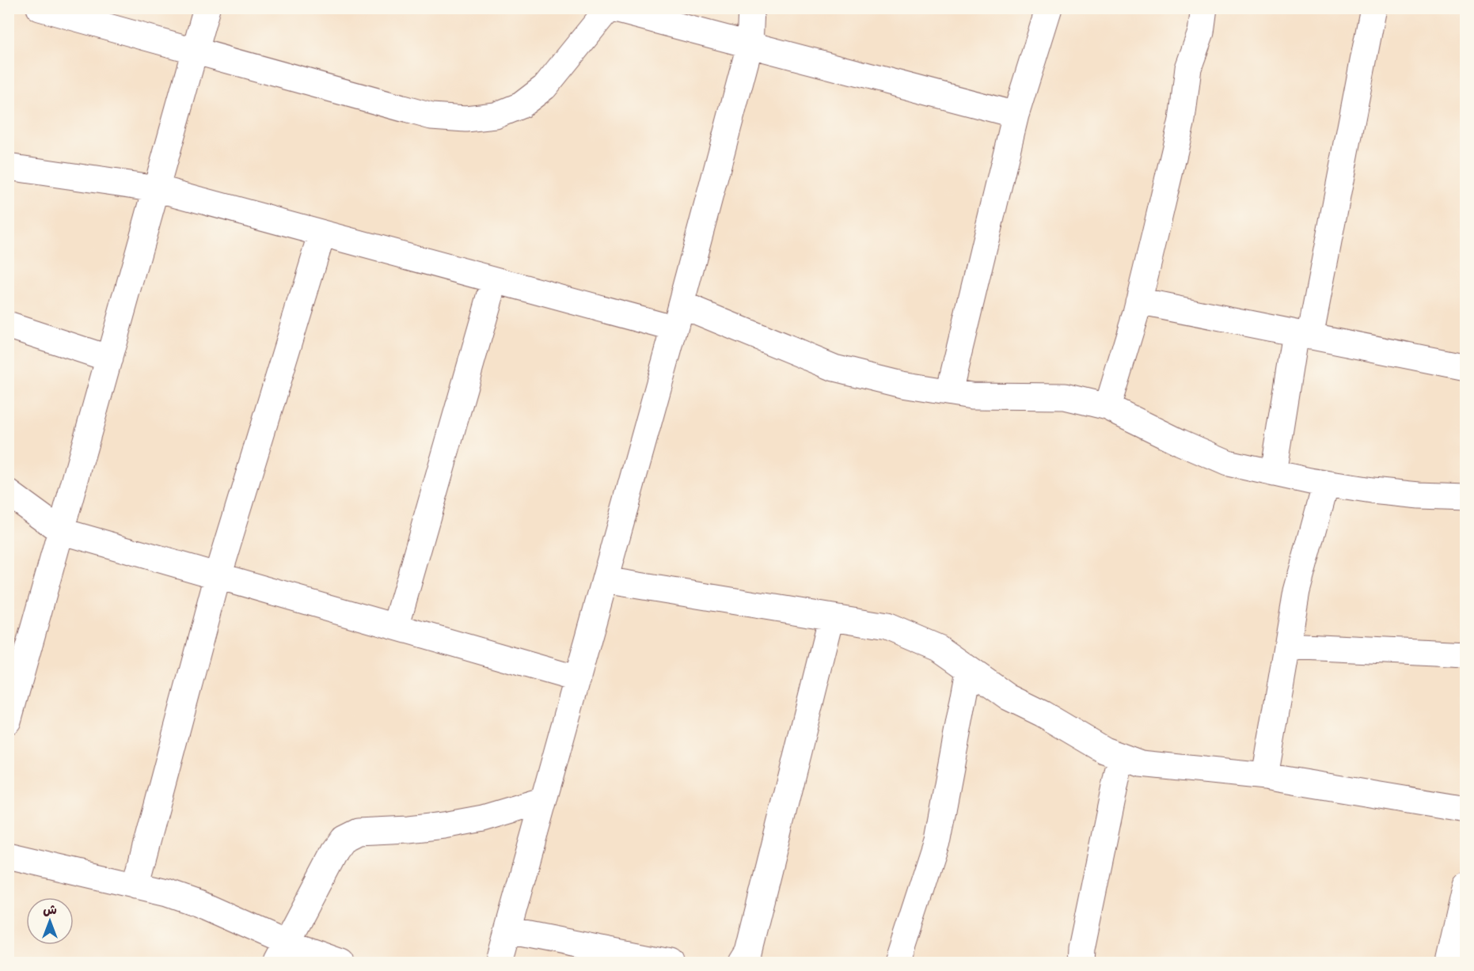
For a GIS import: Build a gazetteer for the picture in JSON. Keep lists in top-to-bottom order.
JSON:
{
  "north": "top"
}
